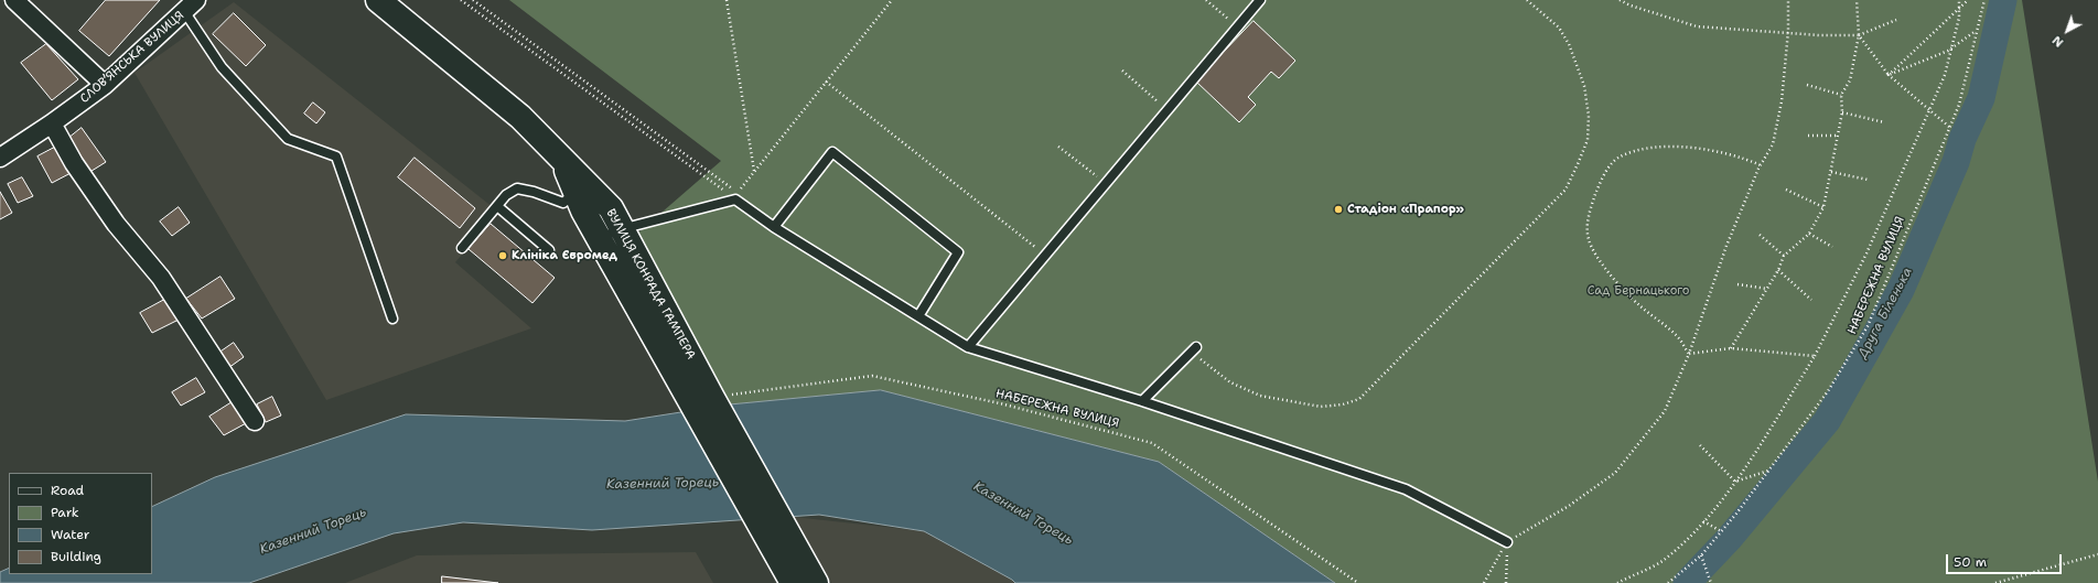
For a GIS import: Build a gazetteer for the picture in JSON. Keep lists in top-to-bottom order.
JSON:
{
  "streets": {
    "main road": ["ВУЛИЦЯ КОНРАДА ГАМПЕРА"],
    "street": ["СЛОВ’ЯНСЬКА ВУЛИЦЯ"],
    "path": ["НАБЕРЕЖНА ВУЛИЦЯ"]
  },
  "crossings": [
    ["НАБЕРЕЖНА ВУЛИЦЯ", "ВУЛИЦЯ КОНРАДА ГАМПЕРА"]
  ],
  "water": ["Друга Біленька", "Казенний Торець"],
  "parks": ["Сад Бернацького"],
  "places": ["Стадіон «Прапор»", "Клініка Євромед"],
  "legend": [
    "Road",
    "Park",
    "Water",
    "Building"
  ],
  "scale_bar": "50 m",
  "north": "bottom left"
}
